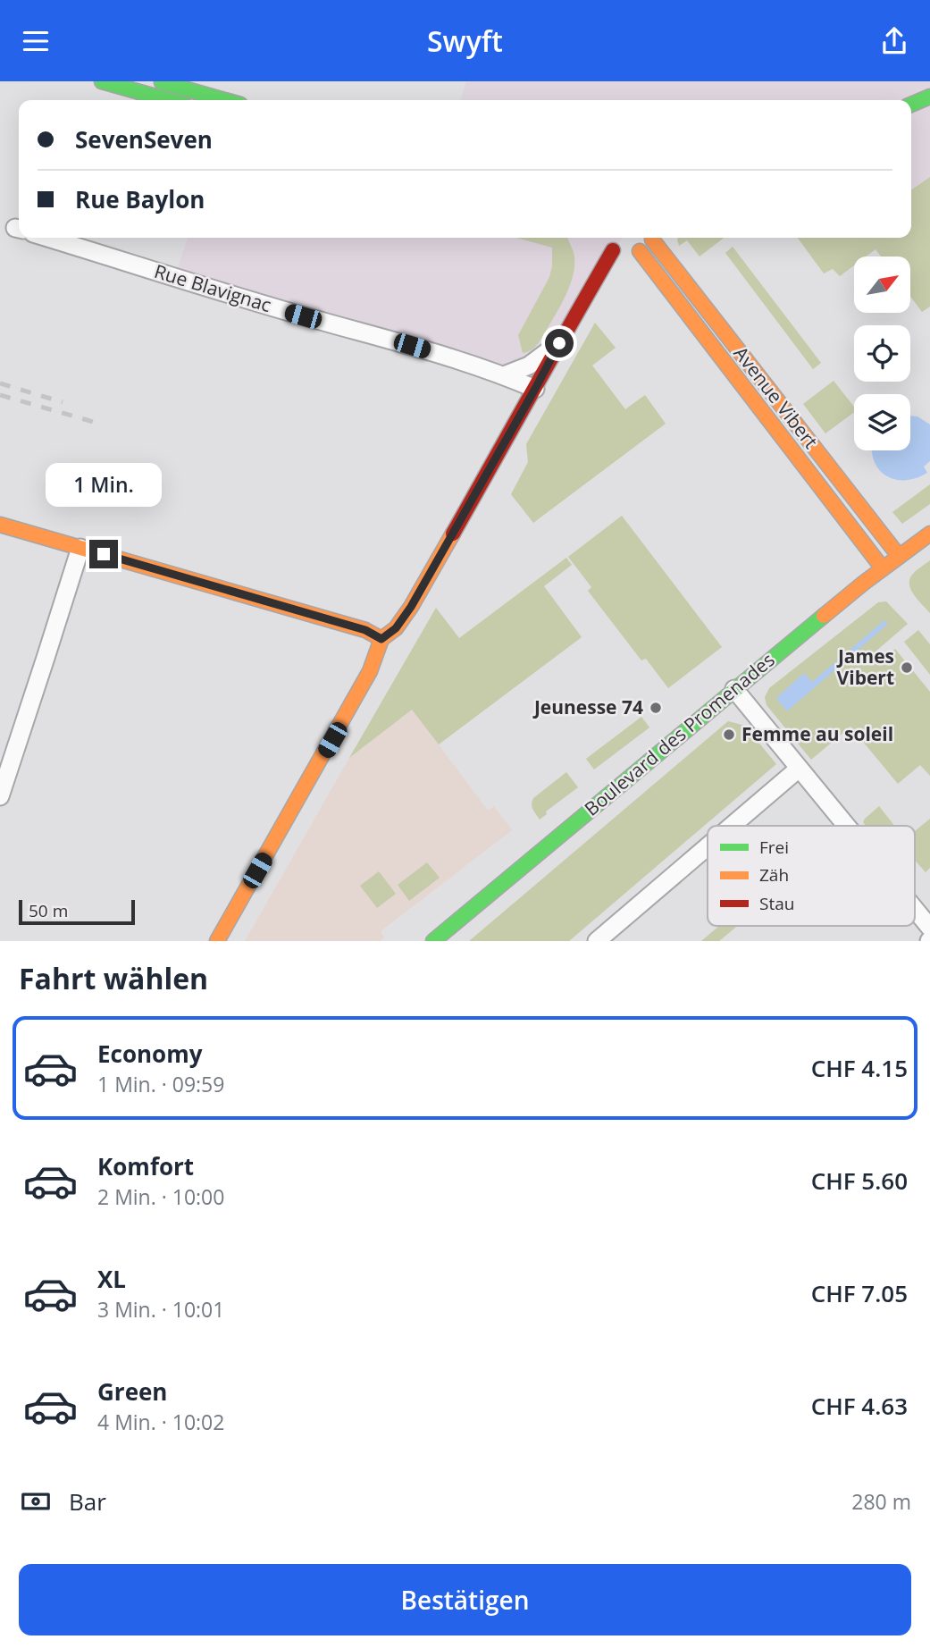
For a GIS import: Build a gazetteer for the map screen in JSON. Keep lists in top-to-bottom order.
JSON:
{
  "streets": {
    "main road": ["Avenue Vibert", "Boulevard des Promenades"],
    "street": ["Rue Blavignac"]
  },
  "crossings": [
    ["Avenue Vibert", "Boulevard des Promenades"]
  ],
  "places": ["James Vibert", "Jeunesse 74", "Femme au soleil"],
  "legend": ["Frei", "Zäh", "Stau"],
  "scale_bar": "50 m",
  "north": "top right",
  "page": {
    "header": "Swyft",
    "banner": ["SevenSeven", "Rue Baylon"],
    "bubble": "1 Min.",
    "scale": "50 m",
    "heading": "Fahrt wählen",
    "list": [
      {
        "name": "Economy",
        "note": "1 Min. · 09:59",
        "value": "CHF 4.15"
      },
      {
        "name": "Komfort",
        "note": "2 Min. · 10:00",
        "value": "CHF 5.60"
      },
      {
        "name": "XL",
        "note": "3 Min. · 10:01",
        "value": "CHF 7.05"
      },
      {
        "name": "Green",
        "note": "4 Min. · 10:02",
        "value": "CHF 4.63"
      }
    ],
    "pay": ["Bar", "280 m"],
    "buttons": "Bestätigen"
  }
}
